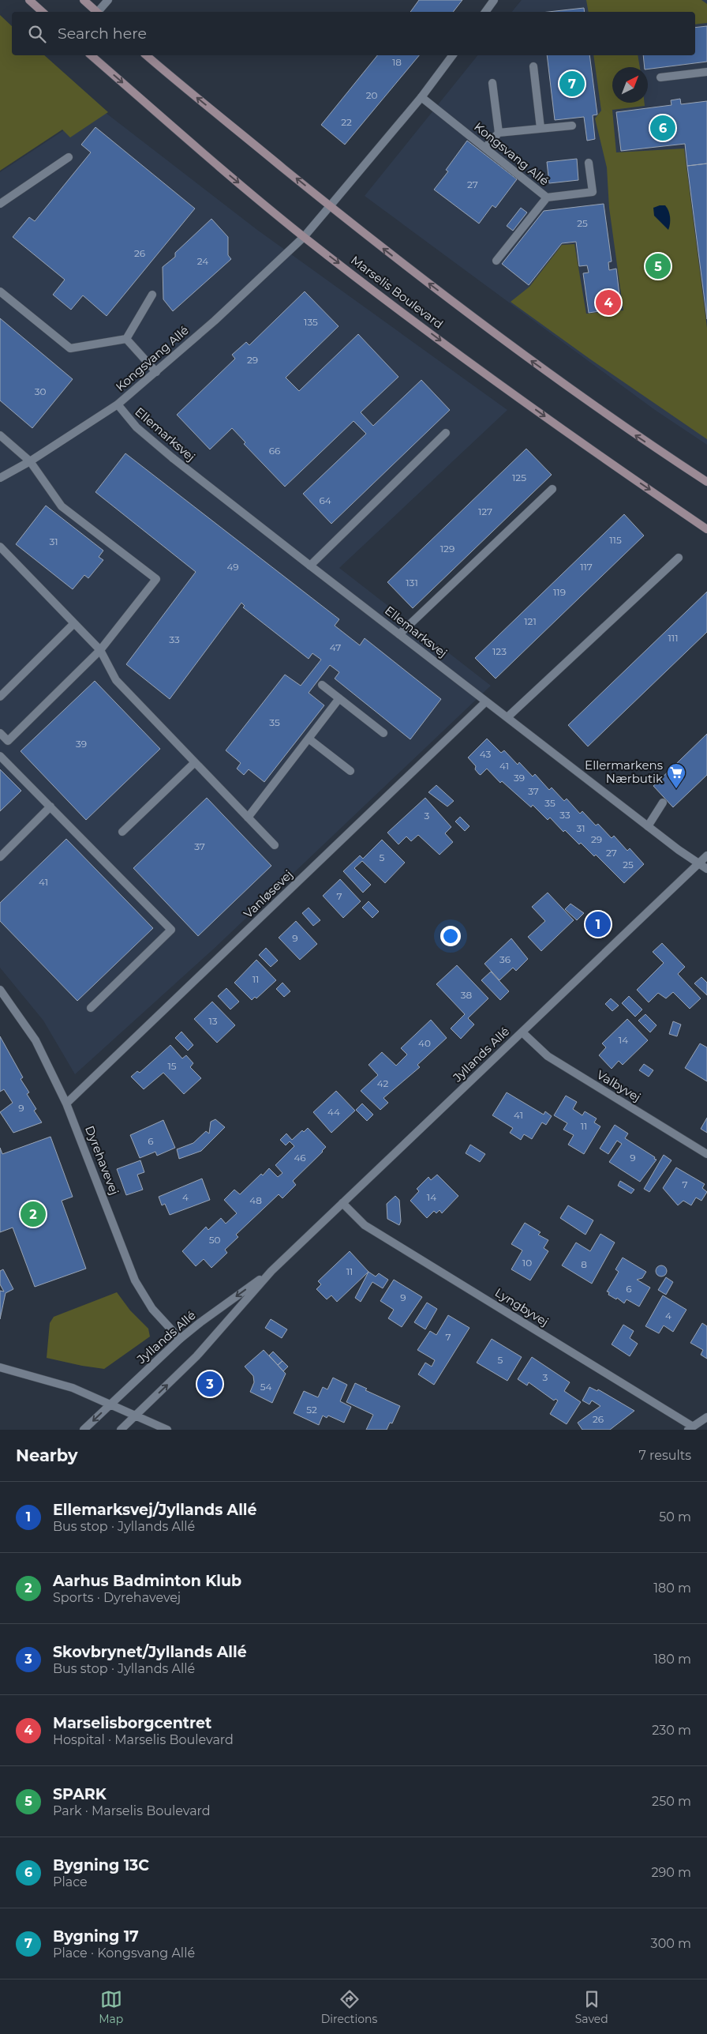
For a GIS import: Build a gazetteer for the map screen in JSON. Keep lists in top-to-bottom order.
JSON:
{
  "streets": {
    "main road": ["Marselis Boulevard"],
    "street": [
      "Kongsvang Allé",
      "Ellemarksvej",
      "Vanløsevej",
      "Jyllands Allé",
      "Valbyvej",
      "Dyrehavevej",
      "Lyngbyvej"
    ]
  },
  "crossings": [
    ["Kongsvang Allé", "Marselis Boulevard"],
    ["Kongsvang Allé", "Ellemarksvej"],
    ["Ellemarksvej", "Vanløsevej"],
    ["Ellemarksvej", "Jyllands Allé"],
    ["Vanløsevej", "Dyrehavevej"],
    ["Jyllands Allé", "Valbyvej"],
    ["Jyllands Allé", "Dyrehavevej"],
    ["Jyllands Allé", "Lyngbyvej"]
  ],
  "places": {
    "supermarket": ["Ellermarkens Nærbutik"]
  },
  "house_numbers": [
    "18",
    "20",
    "22",
    "27",
    "25",
    "26",
    "24",
    "135",
    "29",
    "30",
    "66",
    "125",
    "64",
    "127",
    "115",
    "31",
    "129",
    "49",
    "117",
    "131",
    "119",
    "121",
    "111",
    "33",
    "47",
    "123",
    "35",
    "39",
    "43",
    "41",
    "39",
    "37",
    "35",
    "33",
    "3",
    "31",
    "29",
    "37",
    "27",
    "5",
    "25",
    "41",
    "7",
    "9",
    "36",
    "11",
    "38",
    "13",
    "14",
    "40",
    "15",
    "42",
    "9",
    "44",
    "41",
    "11",
    "6",
    "46",
    "9",
    "7",
    "4",
    "14",
    "48",
    "50",
    "10",
    "8",
    "11",
    "6",
    "9",
    "4",
    "7",
    "5",
    "3",
    "54",
    "52",
    "26"
  ],
  "north": "top right",
  "page": {
    "search": "Search here",
    "pins": [
      "7",
      "6",
      "5",
      "4",
      "1",
      "2",
      "3"
    ],
    "heading": ["Nearby", "7 results"],
    "list": [
      {
        "mark": "1",
        "name": "Ellemarksvej/Jyllands Allé",
        "note": "Bus stop · Jyllands Allé",
        "value": "50 m"
      },
      {
        "mark": "2",
        "name": "Aarhus Badminton Klub",
        "note": "Sports · Dyrehavevej",
        "value": "180 m"
      },
      {
        "mark": "3",
        "name": "Skovbrynet/Jyllands Allé",
        "note": "Bus stop · Jyllands Allé",
        "value": "180 m"
      },
      {
        "mark": "4",
        "name": "Marselisborgcentret",
        "note": "Hospital · Marselis Boulevard",
        "value": "230 m"
      },
      {
        "mark": "5",
        "name": "SPARK",
        "note": "Park · Marselis Boulevard",
        "value": "250 m"
      },
      {
        "mark": "6",
        "name": "Bygning 13C",
        "note": "Place",
        "value": "290 m"
      },
      {
        "mark": "7",
        "name": "Bygning 17",
        "note": "Place · Kongsvang Allé",
        "value": "300 m"
      }
    ],
    "nav": ["Map", "Directions", "Saved"]
  }
}
